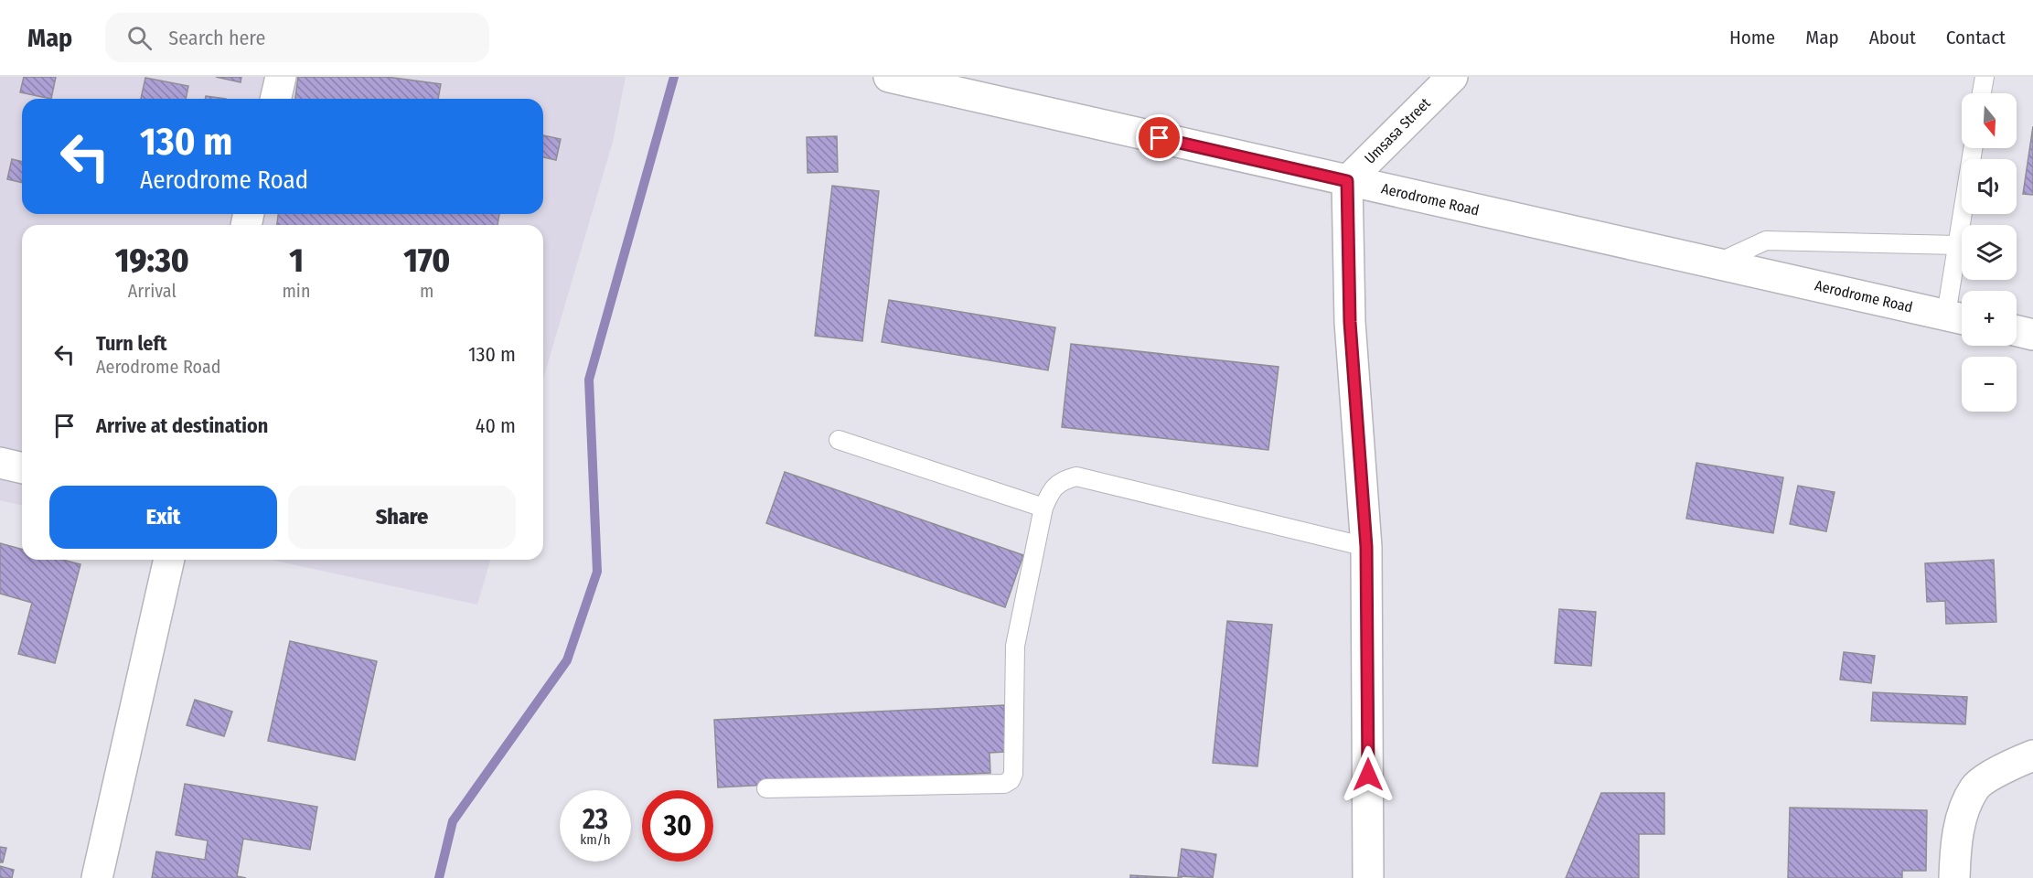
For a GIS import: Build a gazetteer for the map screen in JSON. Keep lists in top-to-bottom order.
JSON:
{
  "streets": {
    "street": ["Umsasa Street", "Aerodrome Road"]
  },
  "crossings": [
    ["Umsasa Street", "Aerodrome Road"]
  ],
  "north": "bottom",
  "page": {
    "header": "Map",
    "search": "Search here",
    "nav": [
      "Home",
      "Map",
      "About",
      "Contact"
    ],
    "map_buttons": ["+", "−"],
    "turn": ["130 m", "Aerodrome Road"],
    "eta": [
      "19:30",
      "Arrival",
      "1",
      "min",
      "170",
      "m"
    ],
    "list": [
      {
        "name": "Turn left",
        "note": "Aerodrome Road",
        "value": "130 m"
      },
      {
        "name": "Arrive at destination",
        "value": "40 m"
      }
    ],
    "buttons": ["Exit", "Share"],
    "speed": "23 km/h",
    "limit": "30"
  }
}
